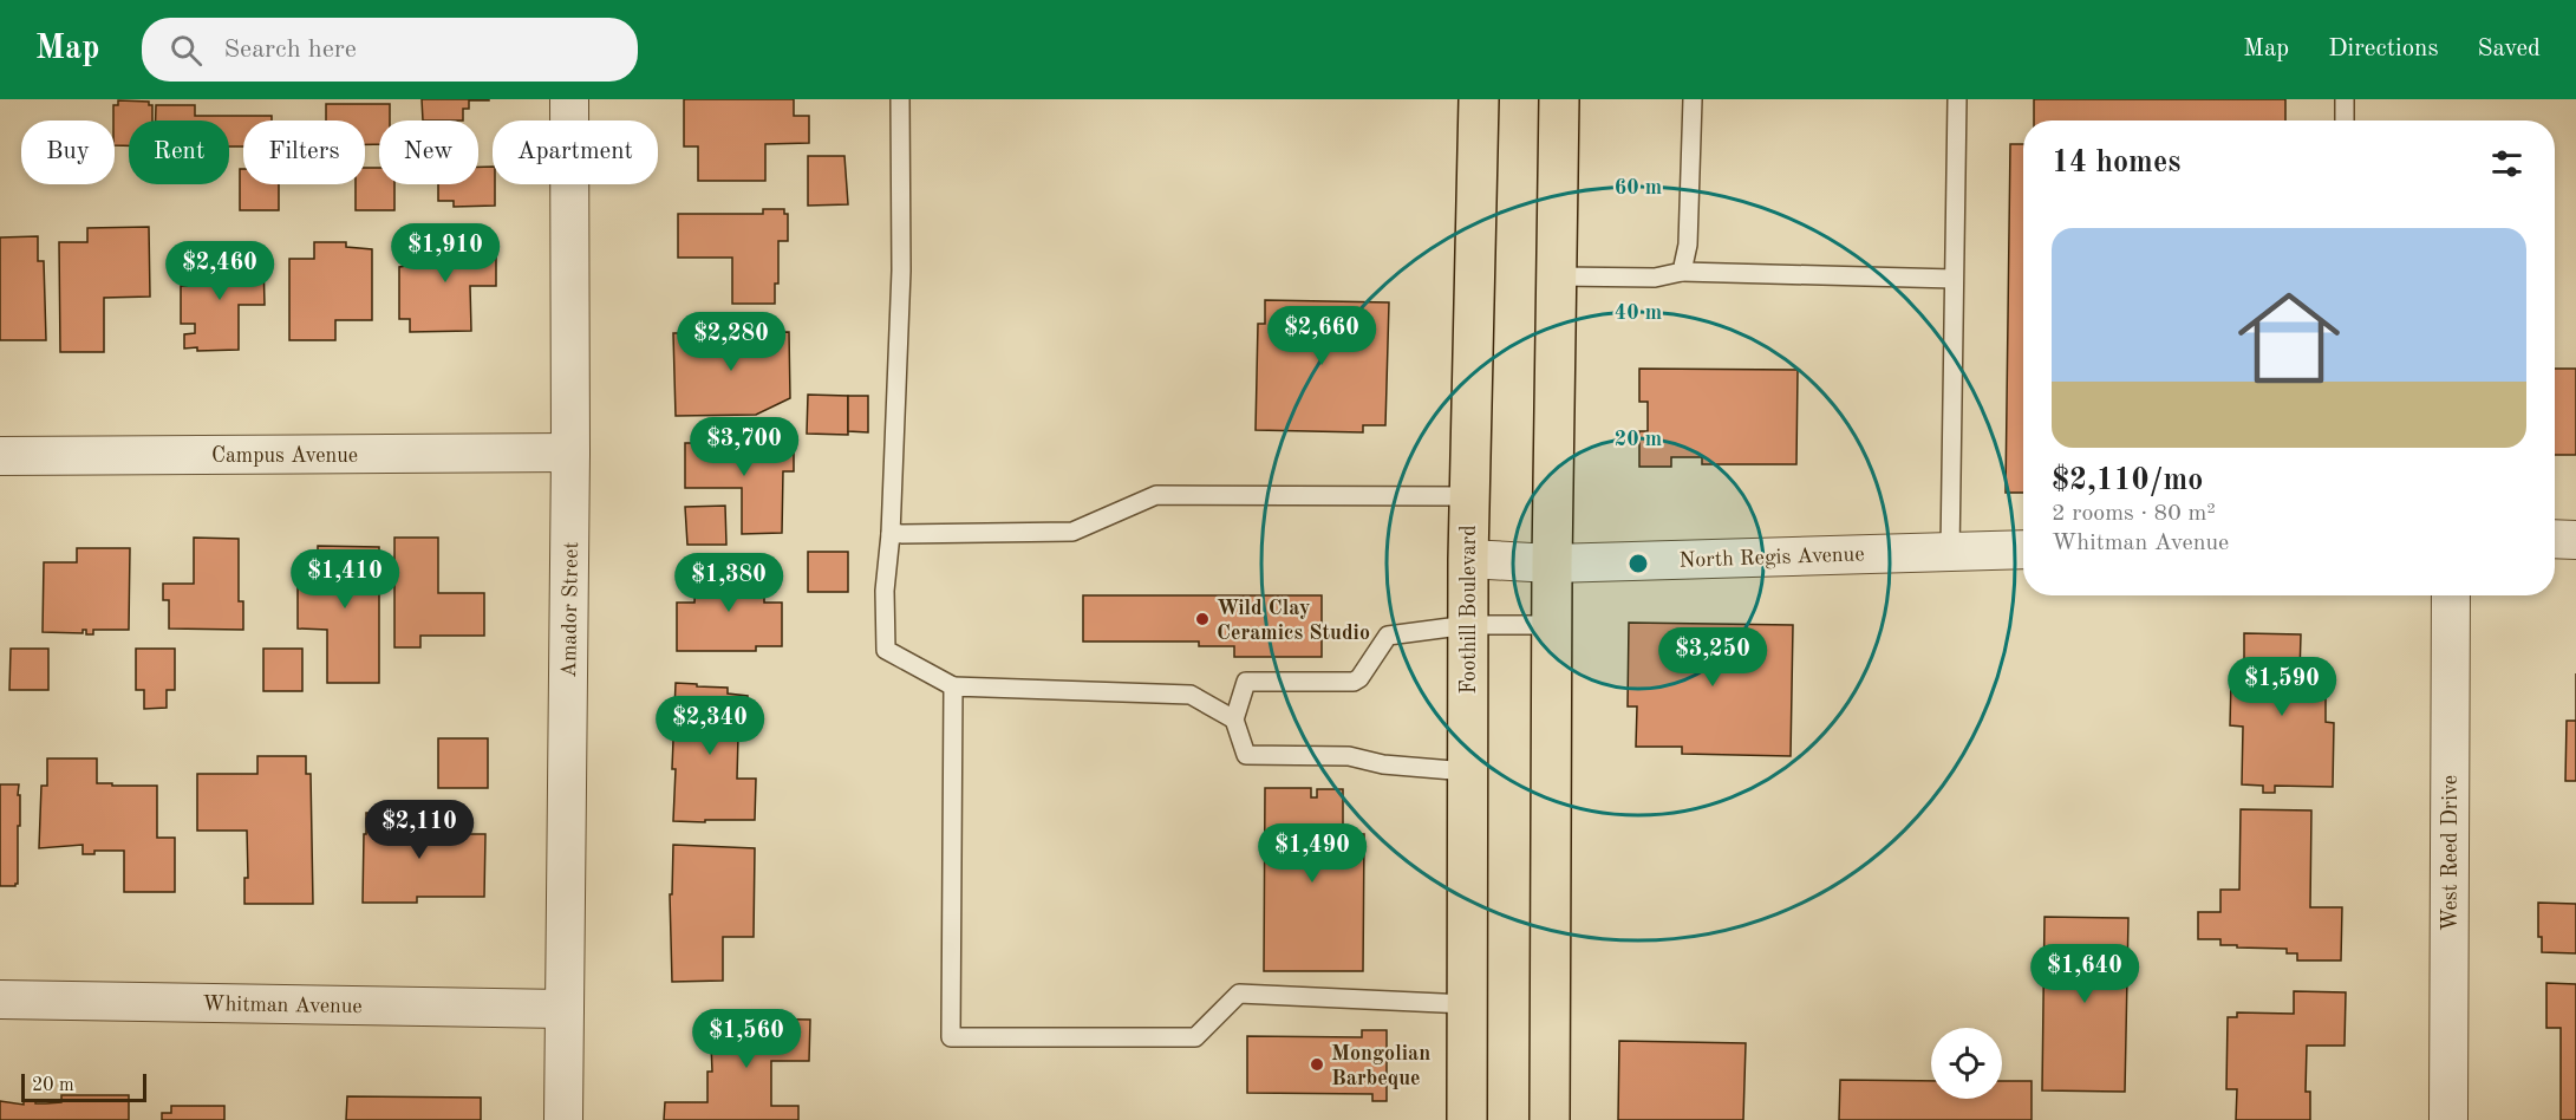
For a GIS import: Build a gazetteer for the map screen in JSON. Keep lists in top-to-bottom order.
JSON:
{
  "streets": {
    "main road": ["Foothill Boulevard"],
    "street": [
      "Campus Avenue",
      "North Regis Avenue",
      "Amador Street",
      "West Reed Drive",
      "Whitman Avenue"
    ]
  },
  "crossings": [
    ["Campus Avenue", "Amador Street"],
    ["North Regis Avenue", "Foothill Boulevard"],
    ["Amador Street", "Whitman Avenue"]
  ],
  "places": ["Wild Clay Ceramics Studio", "Mongolian Barbeque"],
  "scale_bar": "20 m",
  "page": {
    "header": "Map",
    "search": "Search here",
    "nav": ["Map", "Directions", "Saved"],
    "chip": [
      "Buy",
      "Rent",
      "Filters",
      "New",
      "Apartment"
    ],
    "heading": "14 homes",
    "list": [
      {
        "name": "$2,110/mo",
        "note": "2 rooms · 80 m² · Whitman Avenue"
      }
    ],
    "price": [
      "$1,910",
      "$2,460",
      "$2,660",
      "$2,280",
      "$3,700",
      "$1,410",
      "$1,380",
      "$3,250",
      "$1,590",
      "$2,340",
      "$2,110",
      "$1,490",
      "$1,640",
      "$1,560"
    ],
    "scale": "20 m"
  },
  "rings": ["60 m", "40 m", "20 m"]
}
